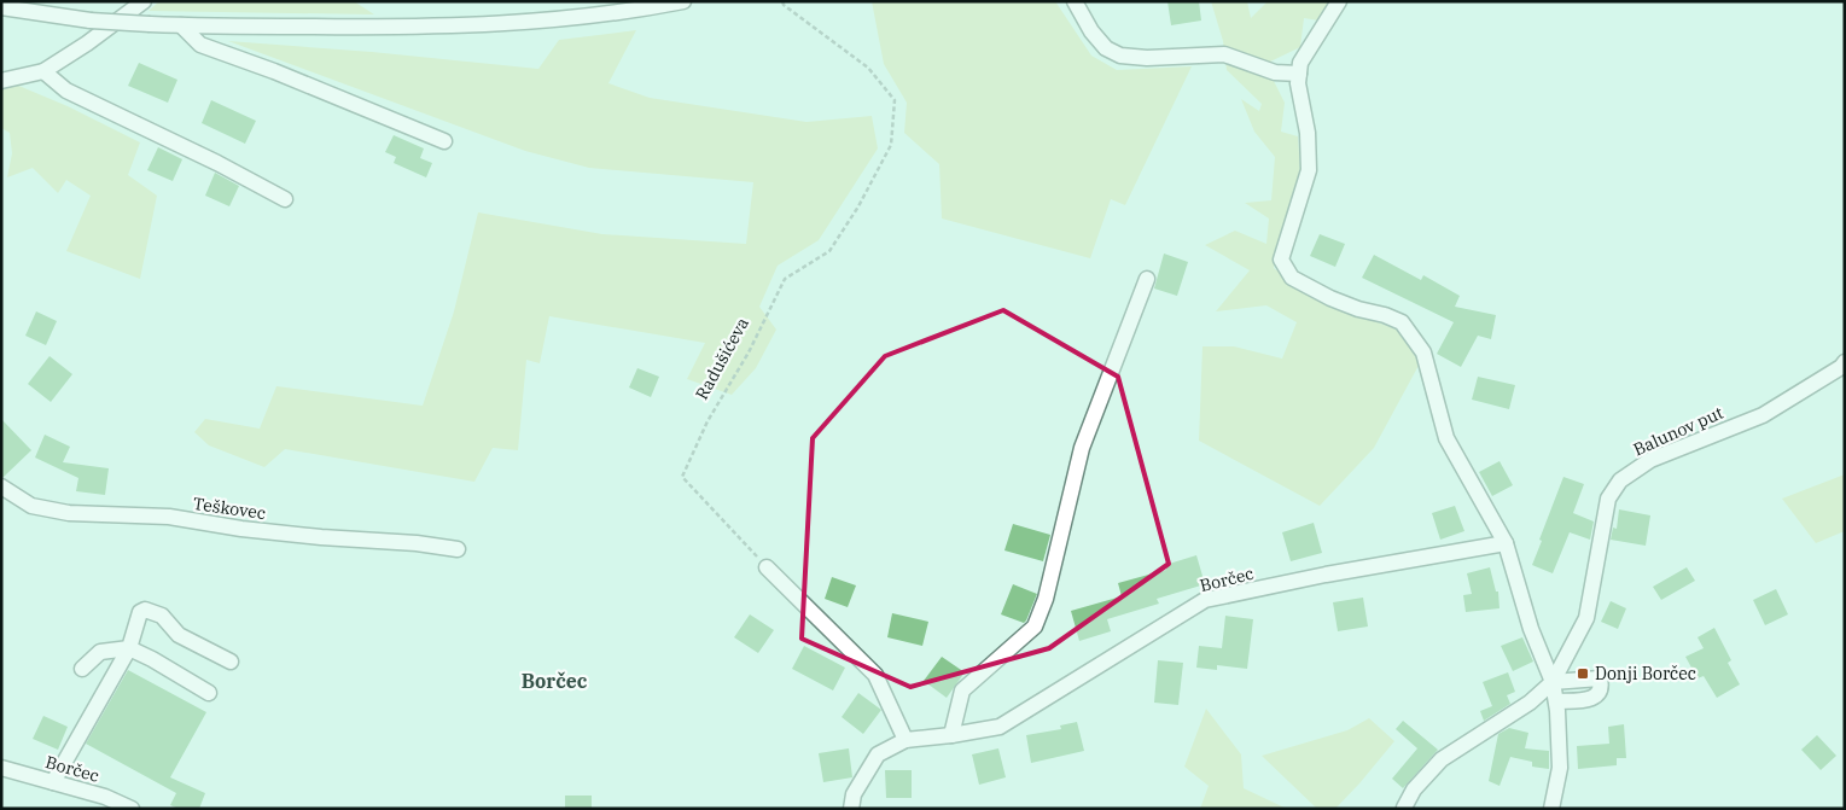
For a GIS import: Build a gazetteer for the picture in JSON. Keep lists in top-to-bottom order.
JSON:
{
  "streets": {
    "street": ["Balunov put", "Teškovec", "Borčec"],
    "path": ["Radušićeva"]
  },
  "districts": ["Borčec"],
  "places": {
    "transit": ["Donji Borčec"]
  }
}
